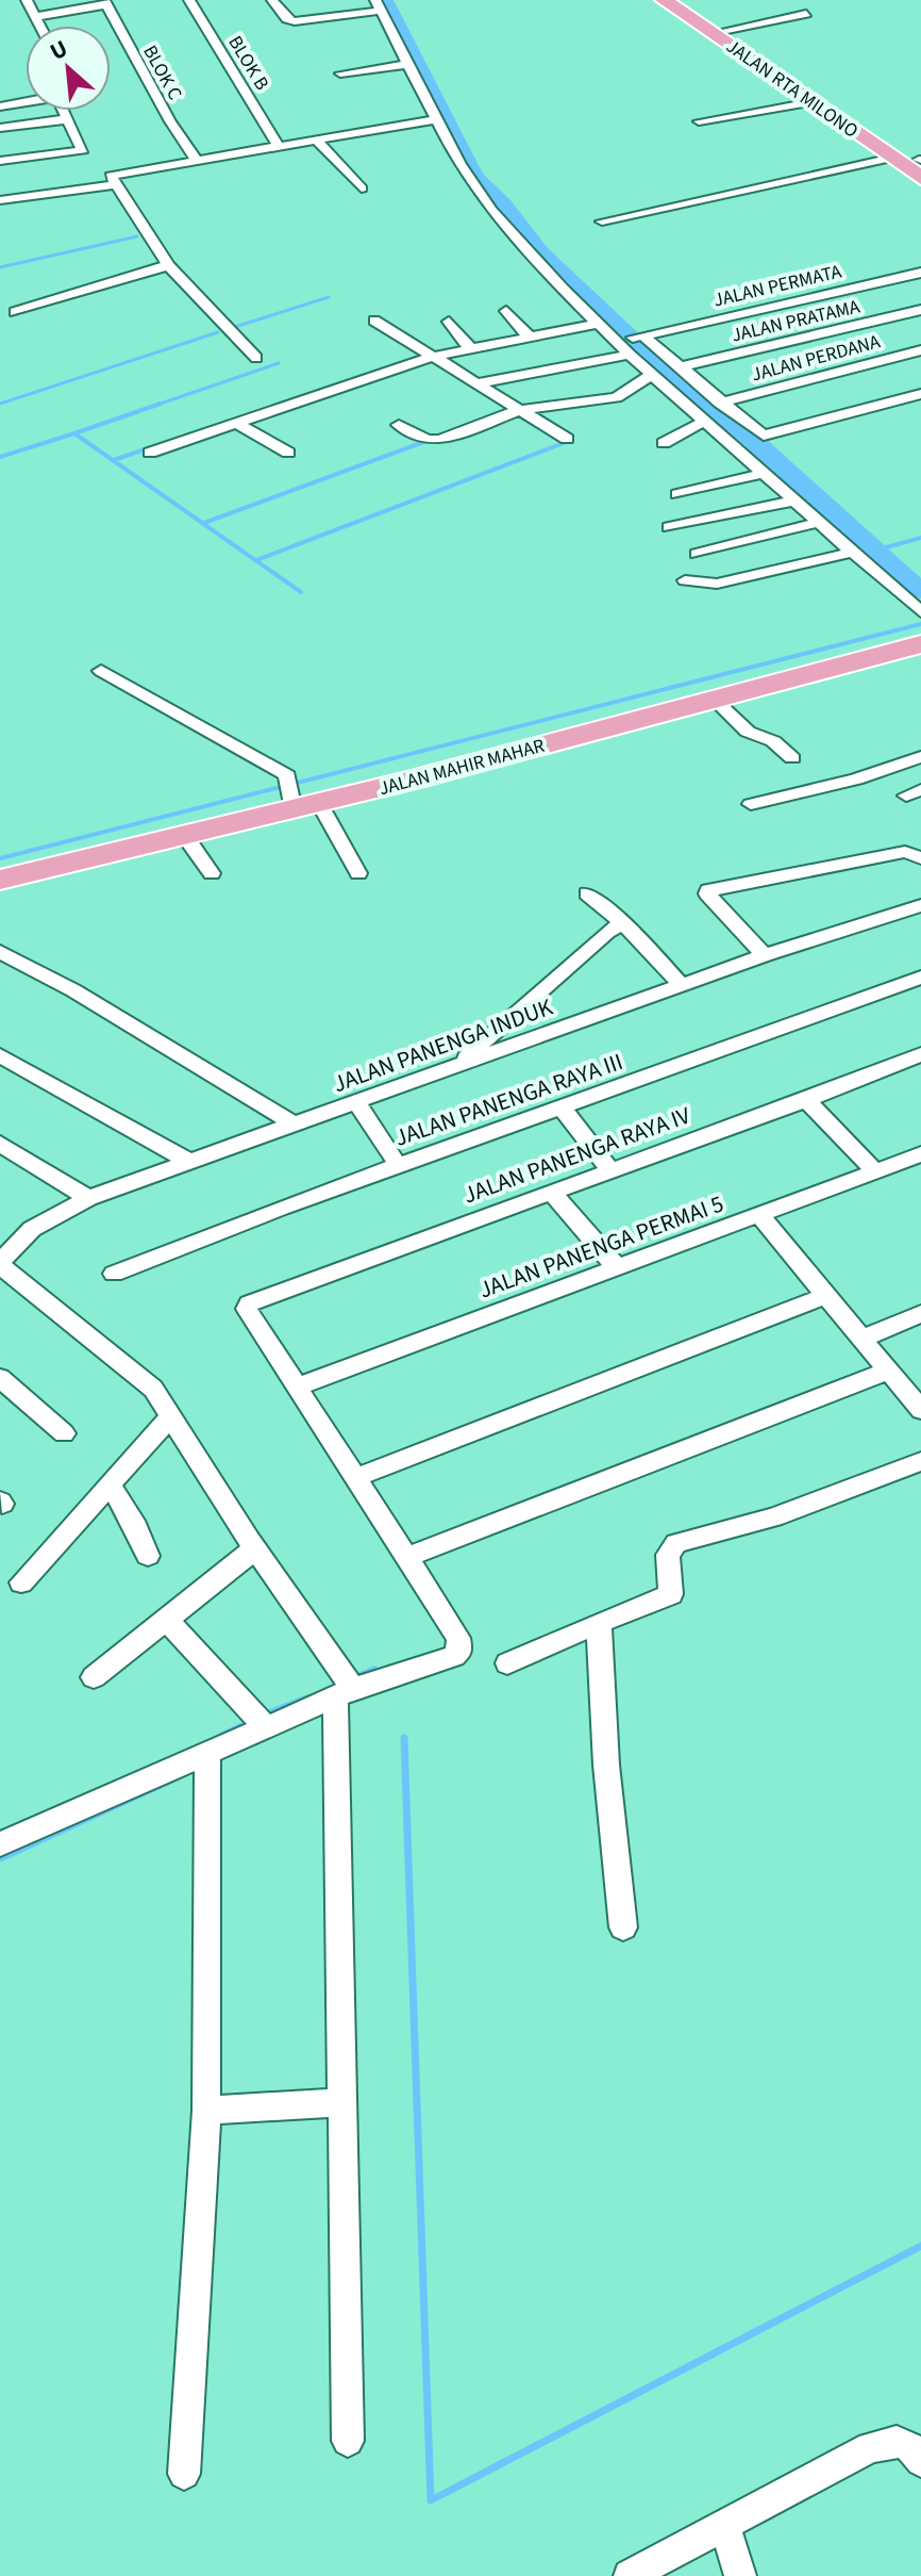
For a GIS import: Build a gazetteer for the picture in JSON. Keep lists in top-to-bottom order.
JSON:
{
  "streets": {
    "highway": ["JALAN RTA MILONO", "JALAN MAHIR MAHAR"],
    "street": [
      "BLOK B",
      "BLOK C",
      "JALAN PERMATA",
      "JALAN PRATAMA",
      "JALAN PERDANA",
      "JALAN PANENGA INDUK",
      "JALAN PANENGA RAYA III",
      "JALAN PANENGA RAYA IV",
      "JALAN PANENGA PERMAI 5"
    ]
  },
  "crossings": [
    ["JALAN PANENGA RAYA IV", "JALAN PANENGA PERMAI 5"]
  ],
  "north": "top left"
}
